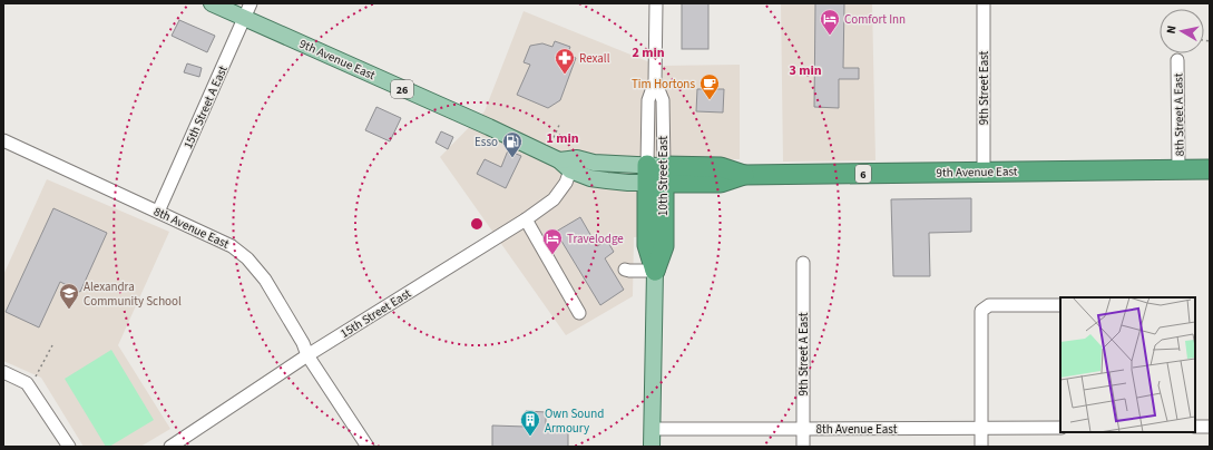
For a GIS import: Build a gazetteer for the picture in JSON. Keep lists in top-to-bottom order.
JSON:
{
  "streets": {
    "highway": ["9th Avenue East", "6", "10th Street East"],
    "main road": ["26"],
    "street": [
      "9th Street East",
      "15th Street A East",
      "8th Street A East",
      "8th Avenue East",
      "15th Street East",
      "9th Street A East"
    ]
  },
  "crossings": [
    ["9th Avenue East", "9th Street East"],
    ["9th Avenue East", "15th Street A East"],
    ["9th Avenue East", "8th Street A East"],
    ["9th Avenue East", "10th Street East"],
    ["9th Avenue East", "15th Street East"],
    ["15th Street A East", "8th Avenue East"],
    ["10th Street East", "8th Avenue East"],
    ["8th Avenue East", "15th Street East"],
    ["8th Avenue East", "9th Street A East"]
  ],
  "places": {
    "hotel": ["Comfort Inn", "Travelodge"],
    "pharmacy": ["Rexall"],
    "cafe": ["Tim Hortons"],
    "fuel station": ["Esso"],
    "school or university": ["Alexandra Community School"],
    "building": ["Own Sound Armoury"]
  },
  "north": "left",
  "rings": ["2 min", "3 min", "1 min"]
}
